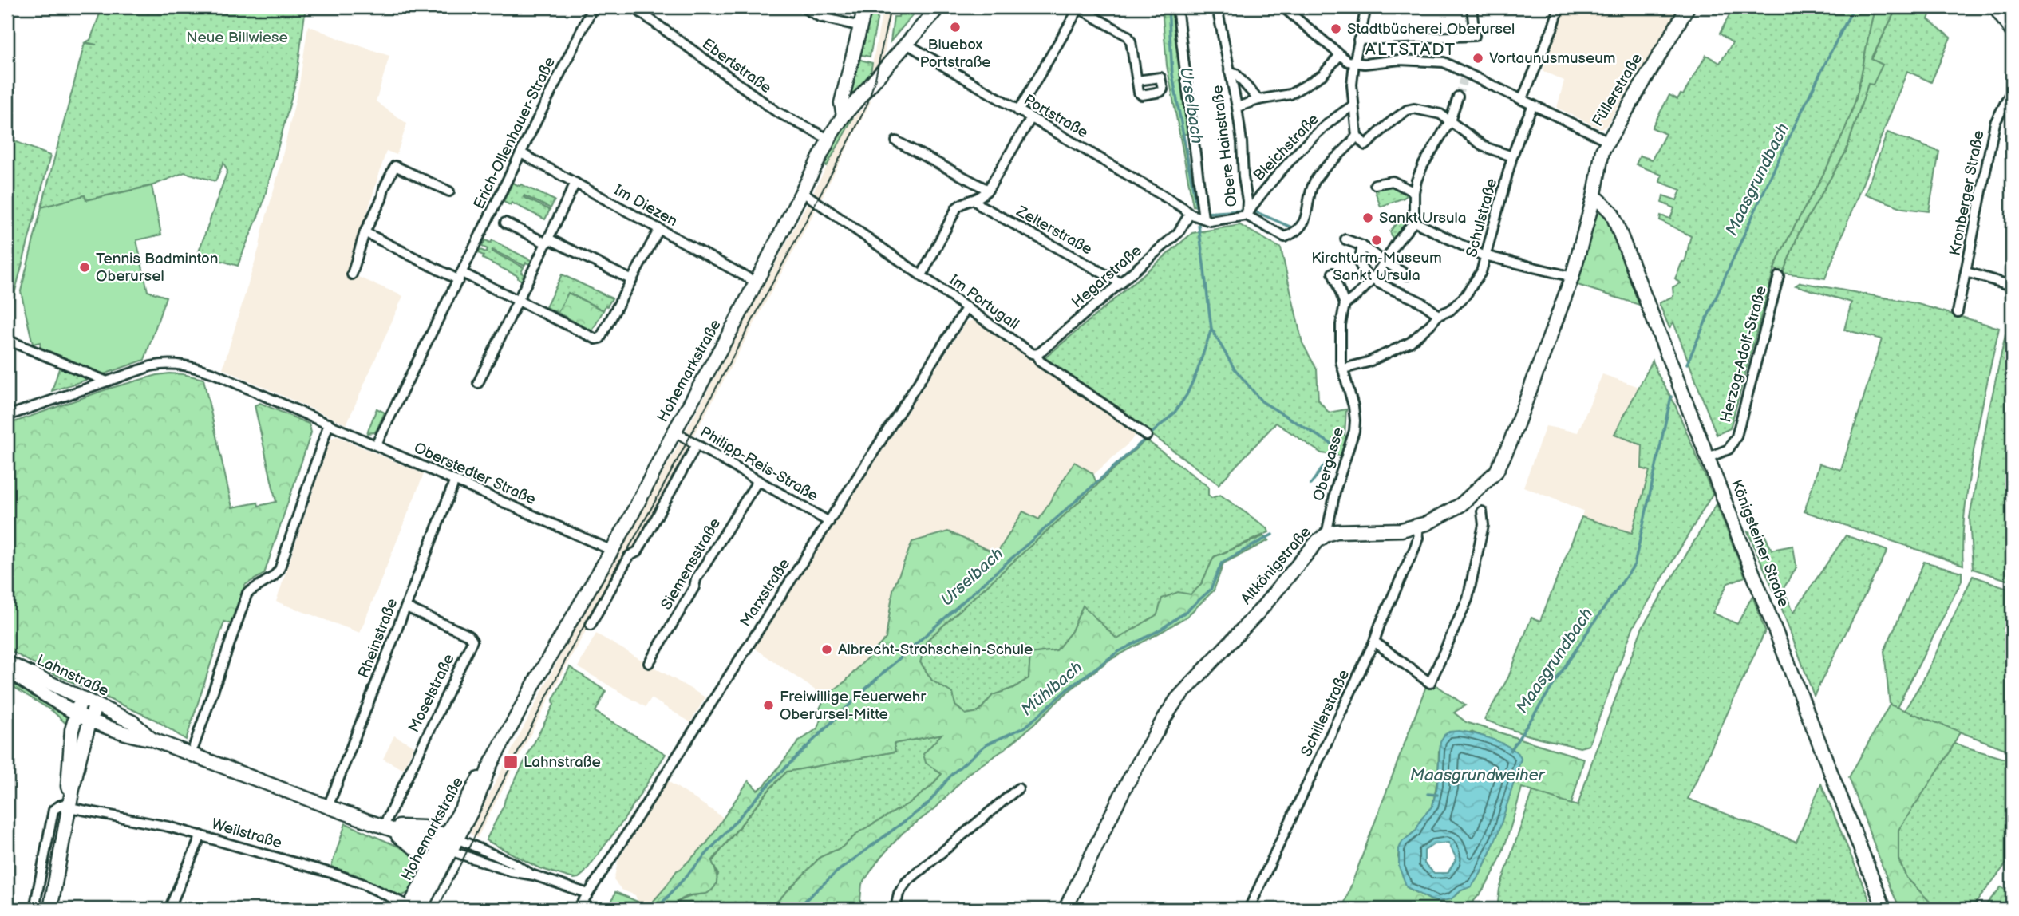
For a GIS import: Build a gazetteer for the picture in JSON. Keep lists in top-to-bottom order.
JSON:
{
  "streets": {
    "street": [
      "Ebertstraße",
      "Füllerstraße",
      "Portstraße",
      "Erich-Ollenhauer-Straße",
      "Obere Hainstraße",
      "Bleichstraße",
      "Kronberger Straße",
      "Im Diezen",
      "Schulstraße",
      "Zelterstraße",
      "Hegarstraße",
      "Im Portugall",
      "Herzog-Adolf-Straße",
      "Hohemarkstraße",
      "Philipp-Reis-Straße",
      "Obergasse",
      "Oberstedter Straße",
      "Königsteiner Straße",
      "Siemensstraße",
      "Altkönigstraße",
      "Marxstraße",
      "Rheinstraße",
      "Lahnstraße",
      "Moselstraße",
      "Schillerstraße",
      "Weilstraße"
    ]
  },
  "crossings": [
    ["Ebertstraße", "Hohemarkstraße"],
    ["Füllerstraße", "Königsteiner Straße"],
    ["Füllerstraße", "Altkönigstraße"],
    ["Portstraße", "Hegarstraße"],
    ["Portstraße", "Hohemarkstraße"],
    ["Erich-Ollenhauer-Straße", "Im Diezen"],
    ["Erich-Ollenhauer-Straße", "Oberstedter Straße"],
    ["Obere Hainstraße", "Bleichstraße"],
    ["Im Diezen", "Hohemarkstraße"],
    ["Schulstraße", "Obergasse"],
    ["Zelterstraße", "Hegarstraße"],
    ["Hegarstraße", "Im Portugall"],
    ["Im Portugall", "Hohemarkstraße"],
    ["Im Portugall", "Marxstraße"],
    ["Herzog-Adolf-Straße", "Königsteiner Straße"],
    ["Hohemarkstraße", "Philipp-Reis-Straße"],
    ["Hohemarkstraße", "Oberstedter Straße"],
    ["Hohemarkstraße", "Lahnstraße"],
    ["Hohemarkstraße", "Weilstraße"],
    ["Philipp-Reis-Straße", "Siemensstraße"],
    ["Philipp-Reis-Straße", "Marxstraße"],
    ["Obergasse", "Altkönigstraße"],
    ["Oberstedter Straße", "Rheinstraße"],
    ["Königsteiner Straße", "Altkönigstraße"],
    ["Altkönigstraße", "Schillerstraße"],
    ["Rheinstraße", "Lahnstraße"],
    ["Rheinstraße", "Moselstraße"],
    ["Lahnstraße", "Moselstraße"]
  ],
  "districts": ["ALTSTADT"],
  "water": [
    "Urselbach",
    "Maasgrundbach",
    "Mühlbach",
    "Maasgrundweiher"
  ],
  "parks": ["Neue Billwiese"],
  "places": {
    "other": [
      "Bluebox Portstraße",
      "Stadtbücherei Oberursel",
      "Vortaunusmuseum",
      "Sankt Ursula",
      "Kirchturm-Museum Sankt Ursula",
      "Tennis Badminton Oberursel",
      "Albrecht-Strohschein-Schule",
      "Freiwillige Feuerwehr Oberursel-Mitte"
    ],
    "transit": ["Lahnstraße"]
  }
}
